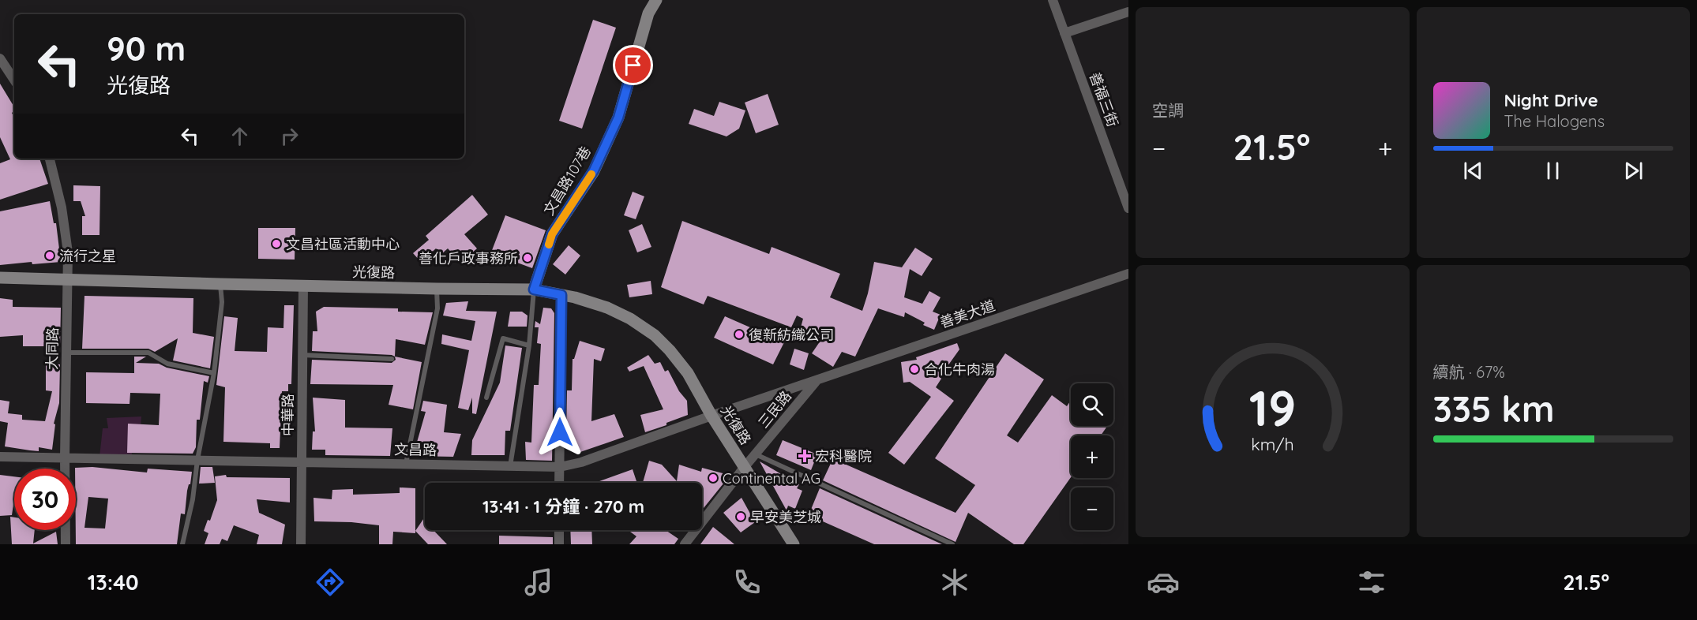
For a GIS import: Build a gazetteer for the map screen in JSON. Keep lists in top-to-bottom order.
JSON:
{
  "streets": {
    "main road": ["文昌路107巷", "光復路"],
    "street": [
      "善福三街",
      "善美大道",
      "大同路",
      "三民路",
      "中華路",
      "文昌路"
    ]
  },
  "crossings": [
    ["文昌路107巷", "光復路"],
    ["文昌路107巷", "文昌路"],
    ["光復路", "大同路"],
    ["光復路", "三民路"],
    ["光復路", "中華路"],
    ["光復路", "文昌路"],
    ["善美大道", "三民路"],
    ["善美大道", "文昌路"],
    ["大同路", "文昌路"],
    ["三民路", "文昌路"],
    ["中華路", "文昌路"]
  ],
  "places": {
    "other": [
      "文昌社區活動中心",
      "流行之星",
      "善化戶政事務所",
      "復新紡織公司",
      "合化牛肉湯",
      "Continental AG",
      "早安美芝城"
    ],
    "health": ["宏科醫院"]
  },
  "page": {
    "tile": [
      "空調",
      ["續航 · 67%", "335 km"]
    ],
    "turn": ["90 m", "光復路"],
    "song": ["Night Drive", "The Halogens"],
    "heat": ["−", "21.5°", "+"],
    "map_buttons": ["+", "−"],
    "limit": "30",
    "trip": "13:41 · 1 分鐘 · 270 m",
    "tabs": ["13:40", "21.5°"],
    "gauge": ["19", "km/h"]
  }
}
